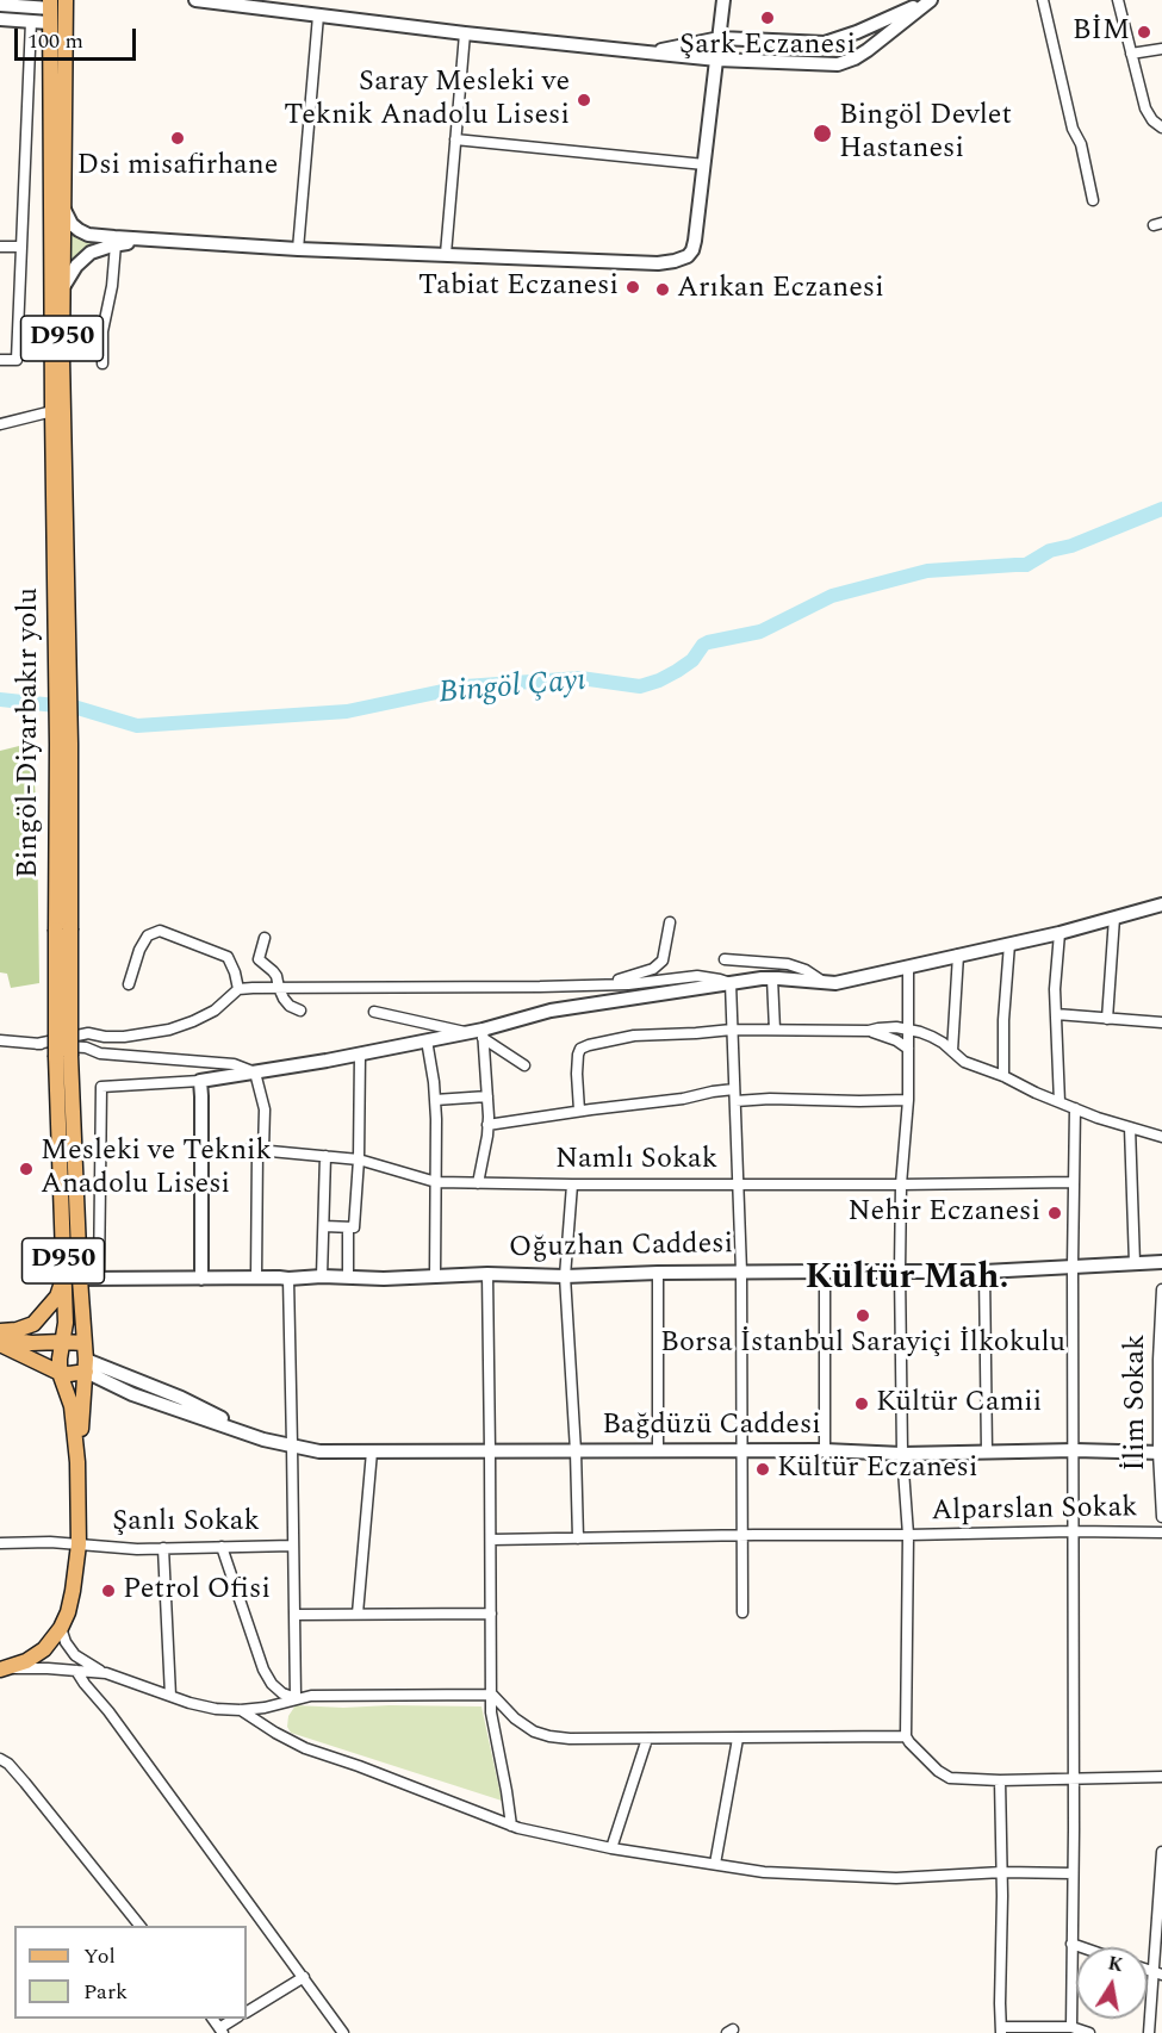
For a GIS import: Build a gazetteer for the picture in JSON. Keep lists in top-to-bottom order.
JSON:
{
  "streets": {
    "main road": ["D950", "Bingöl-Diyarbakır yolu"],
    "street": [
      "Namlı Sokak",
      "Oğuzhan Caddesi",
      "İlim Sokak",
      "Bağdüzü Caddesi",
      "Alparslan Sokak",
      "Şanlı Sokak"
    ]
  },
  "crossings": [
    ["Bingöl-Diyarbakır yolu", "Oğuzhan Caddesi"],
    ["Bingöl-Diyarbakır yolu", "Bağdüzü Caddesi"],
    ["Bingöl-Diyarbakır yolu", "Şanlı Sokak"],
    ["İlim Sokak", "Bağdüzü Caddesi"]
  ],
  "districts": ["Kültür Mah."],
  "water": ["Bingöl Çayı"],
  "places": [
    "Şark Eczanesi",
    "BİM",
    "Saray Mesleki ve Teknik Anadolu Lisesi",
    "Bingöl Devlet Hastanesi",
    "Dsi misafirhane",
    "Tabiat Eczanesi",
    "Arıkan Eczanesi",
    "Mesleki ve Teknik Anadolu Lisesi",
    "Nehir Eczanesi",
    "Borsa İstanbul Sarayiçi İlkokulu",
    "Kültür Camii",
    "Kültür Eczanesi",
    "Petrol Ofisi"
  ],
  "legend": ["Yol", "Park"],
  "scale_bar": "100 m",
  "north": "top"
}
